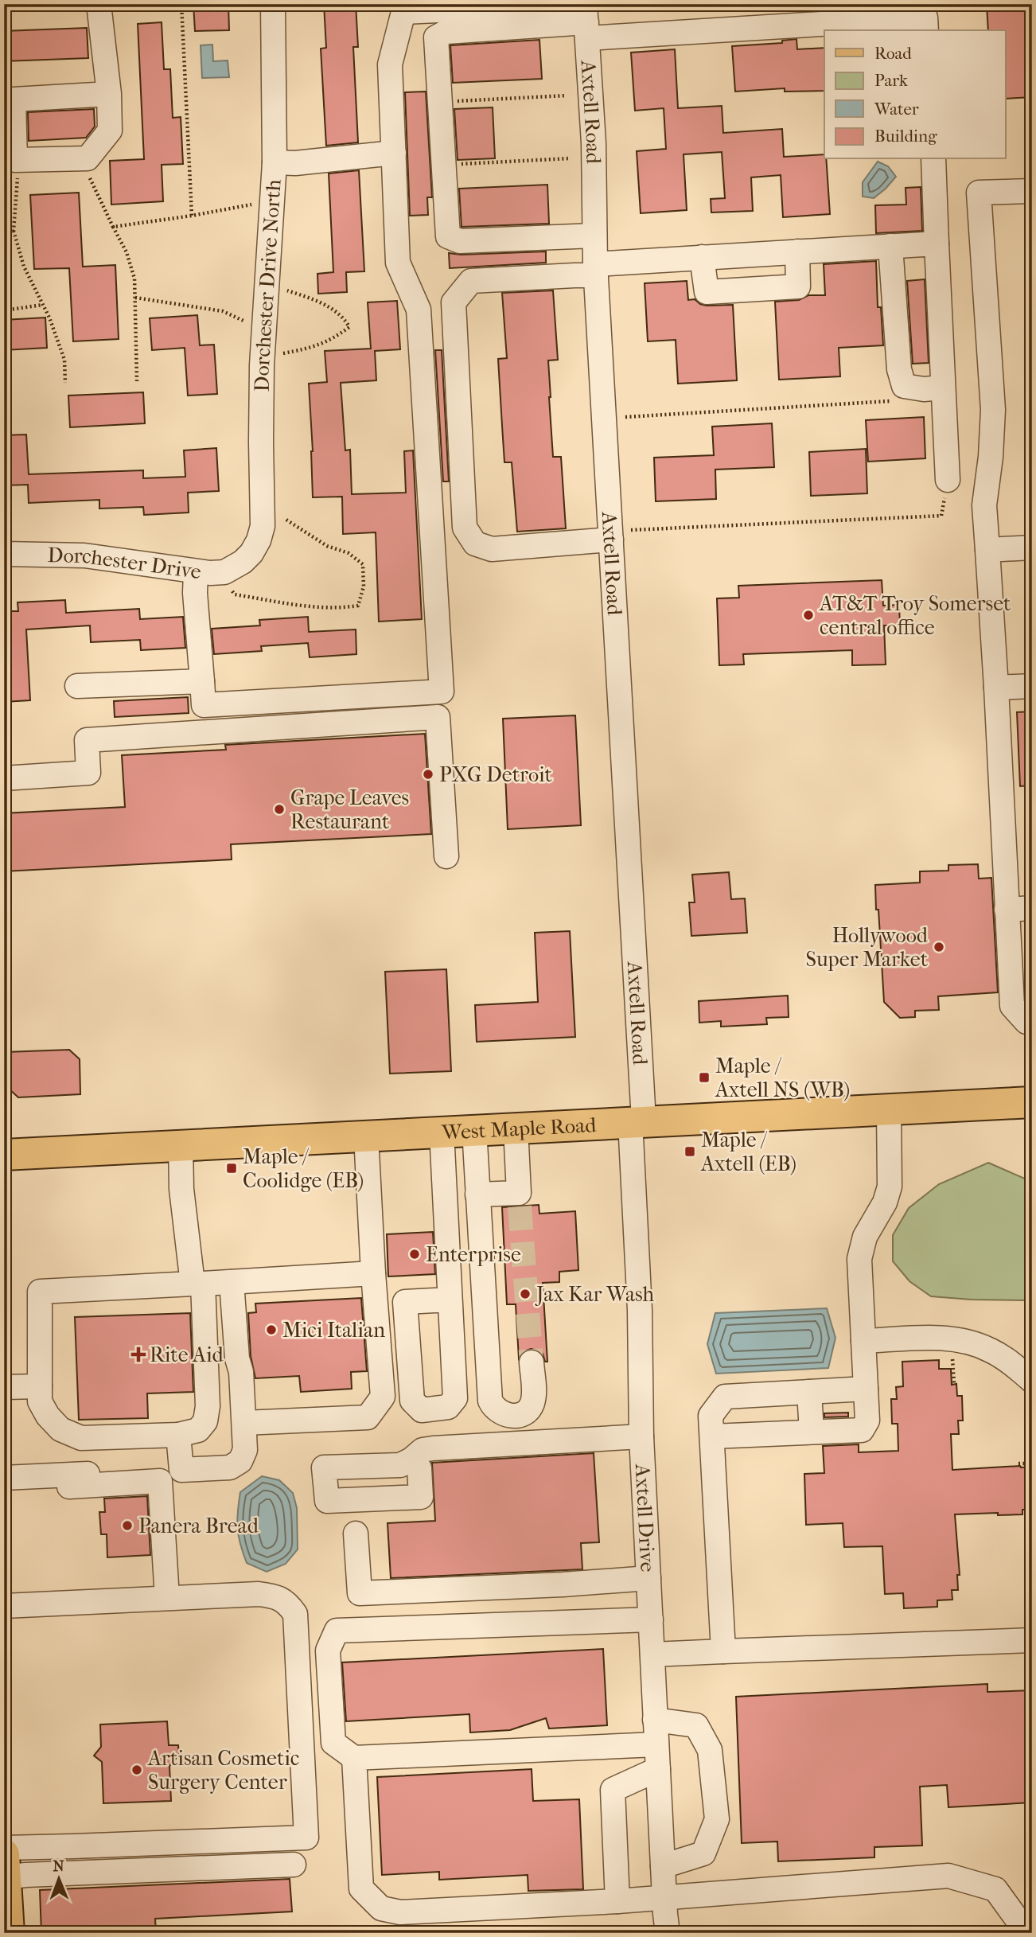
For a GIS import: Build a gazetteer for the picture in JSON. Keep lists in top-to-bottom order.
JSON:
{
  "streets": {
    "main road": ["West Maple Road"],
    "street": [
      "Axtell Road",
      "Dorchester Drive North",
      "Dorchester Drive",
      "Axtell Drive"
    ]
  },
  "crossings": [
    ["Axtell Road", "West Maple Road"],
    ["Axtell Road", "Axtell Drive"],
    ["Dorchester Drive North", "Dorchester Drive"],
    ["West Maple Road", "Axtell Drive"]
  ],
  "places": {
    "other": [
      "AT&T Troy Somerset central office",
      "PXG Detroit",
      "Grape Leaves Restaurant",
      "Hollywood Super Market",
      "Enterprise",
      "Jax Kar Wash",
      "Mici Italian",
      "Panera Bread",
      "Artisan Cosmetic Surgery Center"
    ],
    "transit": ["Maple / Axtell NS (WB)", "Maple / Axtell (EB)", "Maple / Coolidge (EB)"],
    "health": ["Rite Aid"]
  },
  "legend": [
    "Road",
    "Park",
    "Water",
    "Building"
  ],
  "north": "top"
}
